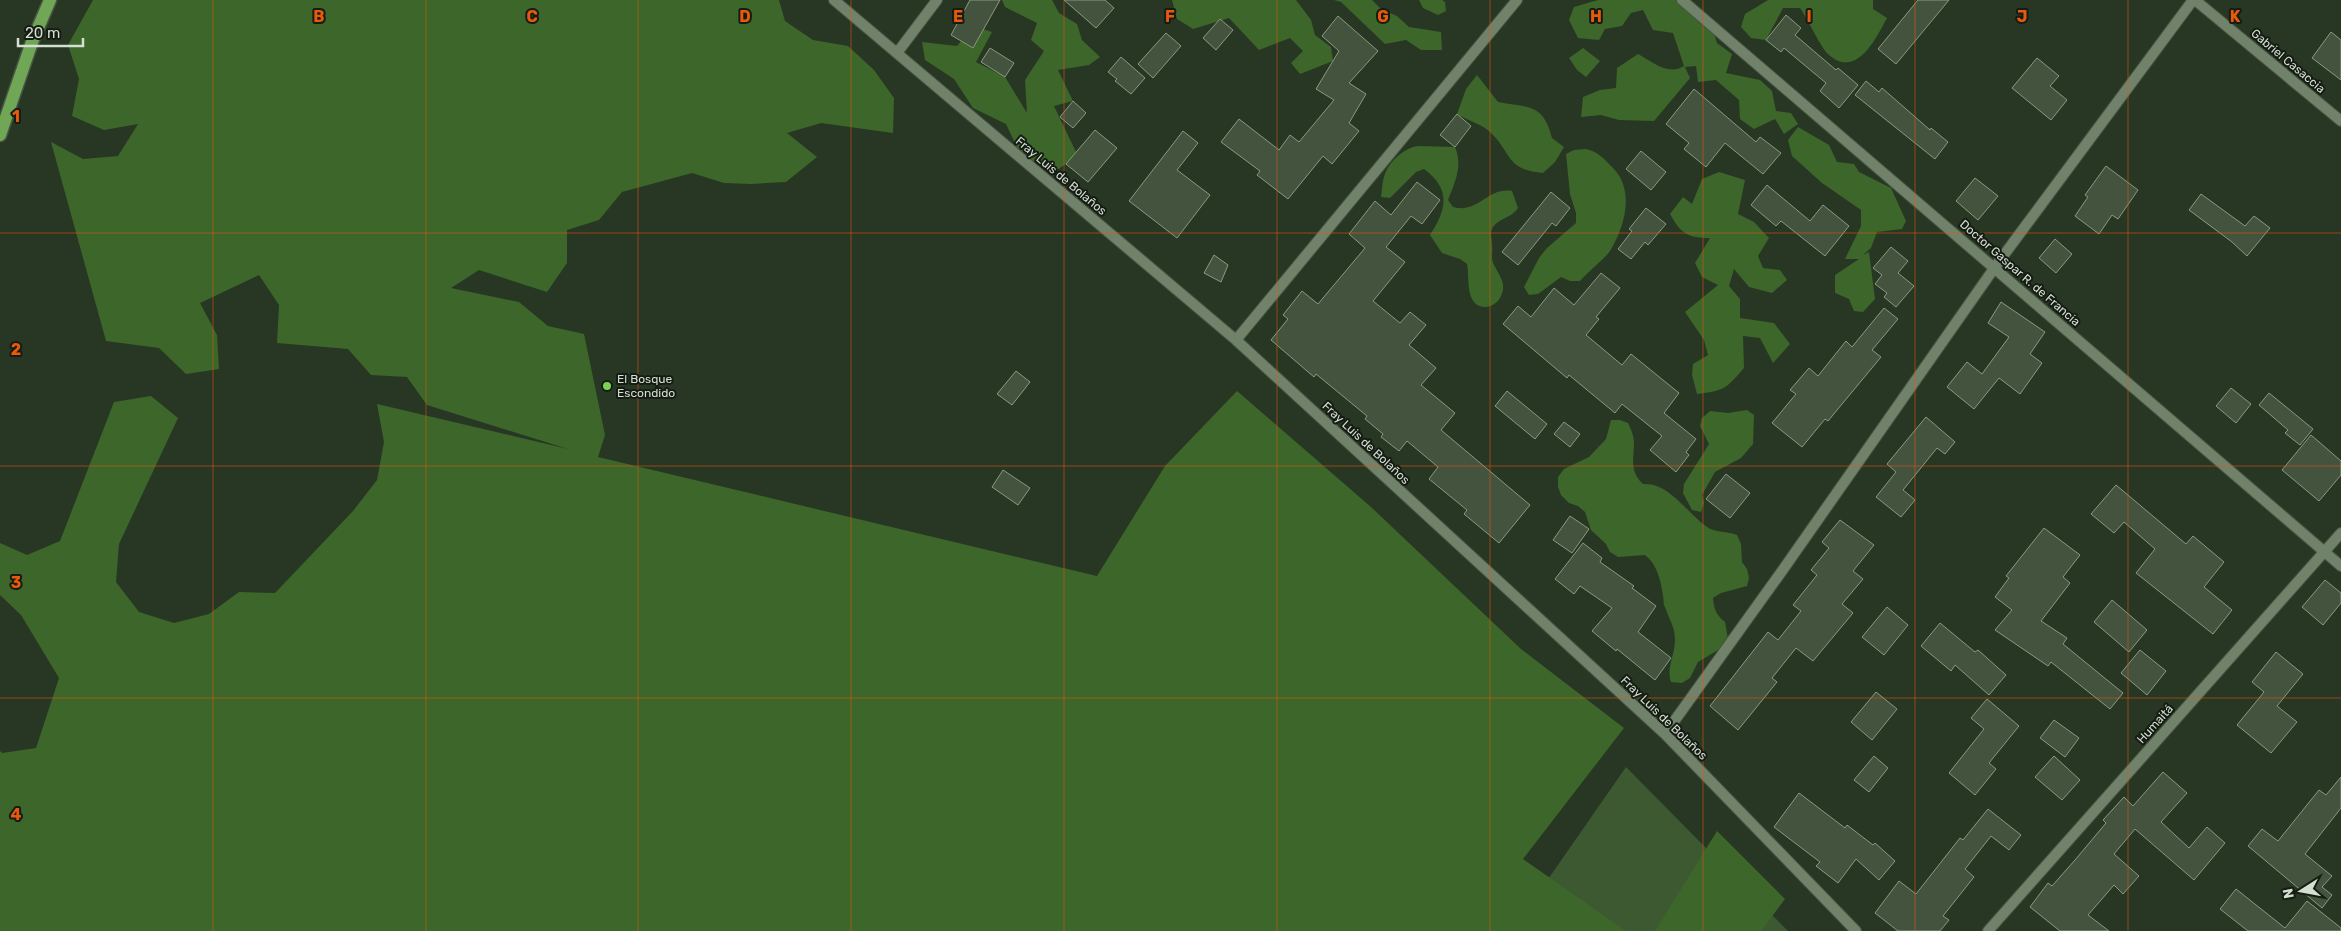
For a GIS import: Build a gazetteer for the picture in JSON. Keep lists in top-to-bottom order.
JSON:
{
  "streets": {
    "street": [
      "Gabriel Casaccia",
      "Fray Luis de Bolaños",
      "Doctor Gaspar R. de Francia",
      "Humaitá"
    ]
  },
  "crossings": [
    ["Doctor Gaspar R. de Francia", "Humaitá"]
  ],
  "places": ["El Bosque Escondido"],
  "scale_bar": "20 m",
  "north": "left",
  "grid": {
    "columns": [
      "B",
      "C",
      "D",
      "E",
      "F",
      "G",
      "H",
      "I",
      "J",
      "K"
    ],
    "rows": [
      "1",
      "2",
      "3",
      "4"
    ]
  }
}
